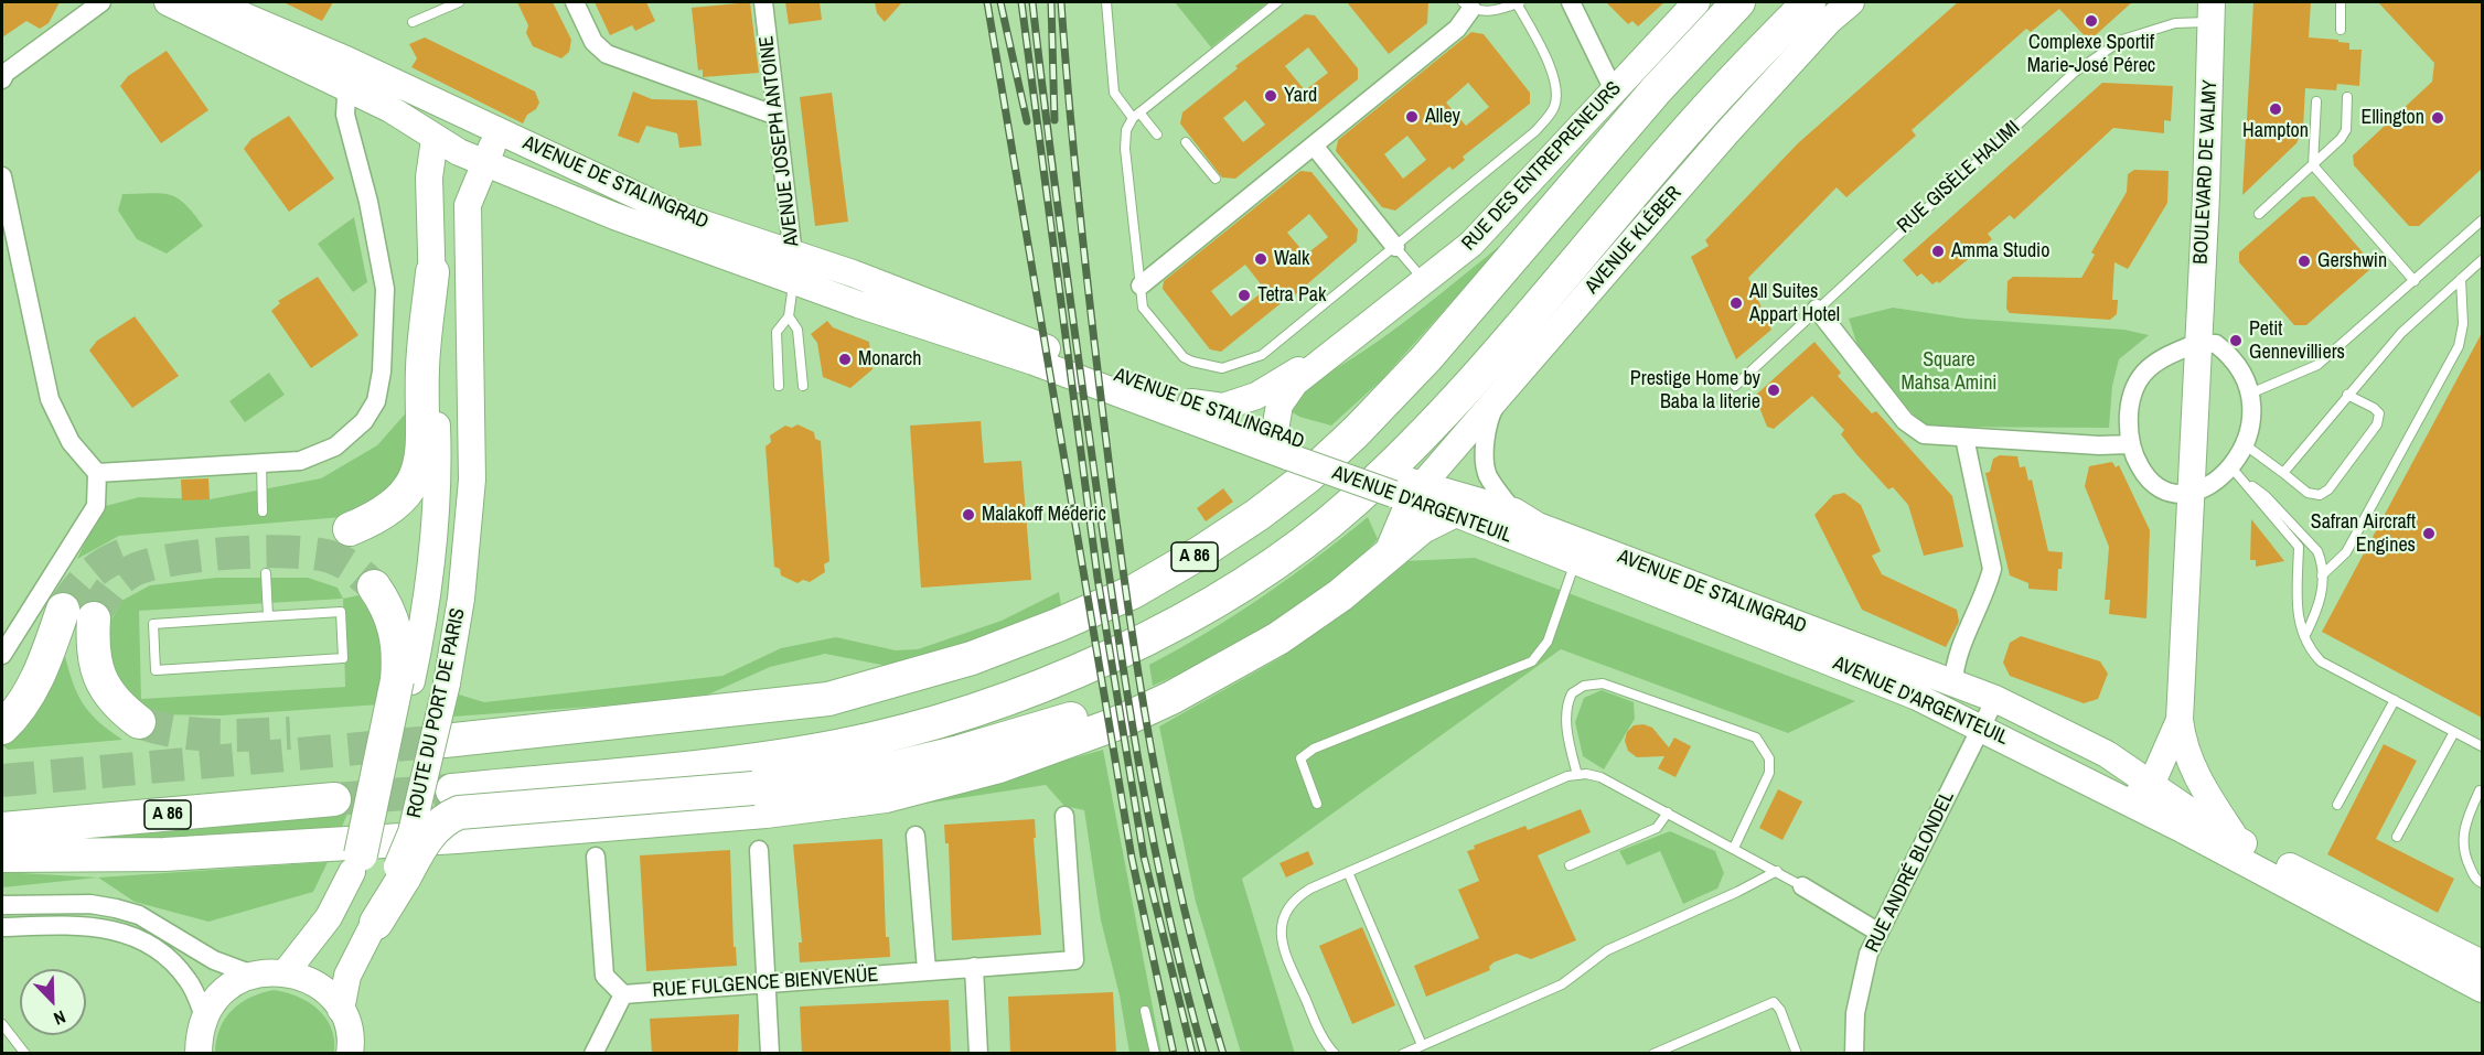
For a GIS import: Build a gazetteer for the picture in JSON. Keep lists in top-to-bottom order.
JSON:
{
  "streets": {
    "highway": ["A 86"],
    "main road": [
      "RUE DES ENTREPRENEURS",
      "BOULEVARD DE VALMY",
      "AVENUE DE STALINGRAD",
      "AVENUE KLÉBER",
      "AVENUE D'ARGENTEUIL",
      "ROUTE DU PORT DE PARIS"
    ],
    "street": ["AVENUE JOSEPH ANTOINE", "RUE ANDRÉ BLONDEL", "RUE FULGENCE BIENVENÜE"],
    "lane": ["RUE GISÈLE HALIMI"]
  },
  "crossings": [
    ["AVENUE JOSEPH ANTOINE", "AVENUE DE STALINGRAD"],
    ["RUE DES ENTREPRENEURS", "AVENUE DE STALINGRAD"],
    ["BOULEVARD DE VALMY", "RUE GISÈLE HALIMI"],
    ["AVENUE DE STALINGRAD", "AVENUE KLÉBER"],
    ["AVENUE DE STALINGRAD", "AVENUE D'ARGENTEUIL"],
    ["AVENUE DE STALINGRAD", "ROUTE DU PORT DE PARIS"],
    ["AVENUE DE STALINGRAD", "RUE ANDRÉ BLONDEL"],
    ["AVENUE KLÉBER", "AVENUE D'ARGENTEUIL"],
    ["AVENUE D'ARGENTEUIL", "RUE ANDRÉ BLONDEL"]
  ],
  "parks": ["Square Mahsa Amini"],
  "places": [
    "Complexe Sportif Marie-José Pérec",
    "Yard",
    "Hampton",
    "Alley",
    "Ellington",
    "Amma Studio",
    "Walk",
    "Gershwin",
    "Tetra Pak",
    "All Suites Appart Hotel",
    "Petit Gennevilliers",
    "Monarch",
    "Prestige Home by Baba la literie",
    "Malakoff Méderic",
    "Safran Aircraft Engines"
  ],
  "north": "bottom right"
}
